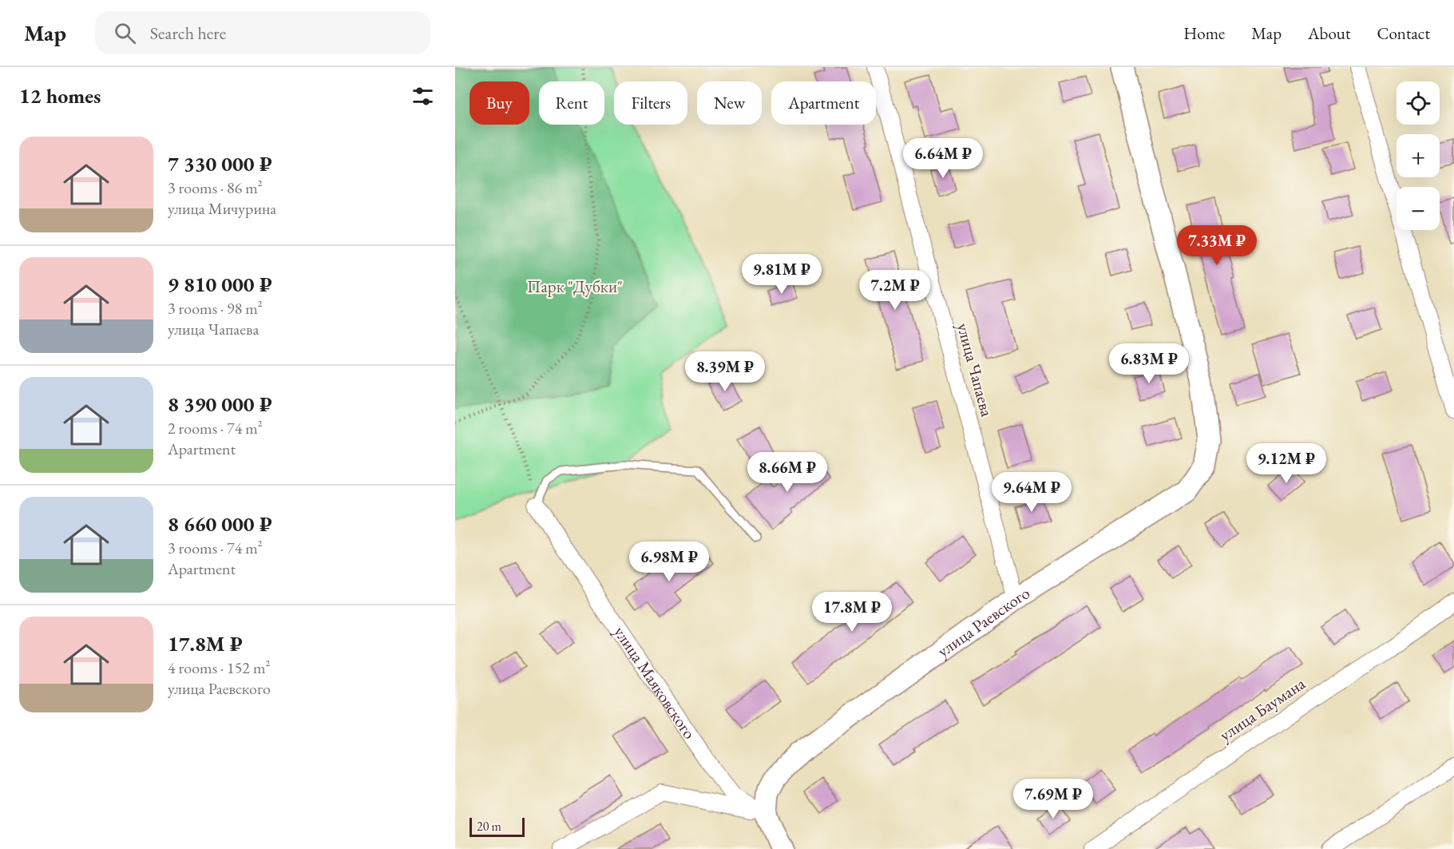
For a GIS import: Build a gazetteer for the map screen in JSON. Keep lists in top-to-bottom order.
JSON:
{
  "streets": {
    "street": [
      "улица Чапаева",
      "улица Раевского",
      "улица Маяковского",
      "улица Баумана"
    ]
  },
  "crossings": [
    ["улица Чапаева", "улица Раевского"],
    ["улица Раевского", "улица Маяковского"]
  ],
  "parks": ["Парк \"Дубки\""],
  "scale_bar": "20 m",
  "page": {
    "header": "Map",
    "search": "Search here",
    "nav": [
      "Home",
      "Map",
      "About",
      "Contact"
    ],
    "heading": "12 homes",
    "map_buttons": ["+", "−"],
    "chip": [
      "Buy",
      "Rent",
      "Filters",
      "New",
      "Apartment"
    ],
    "list": [
      {
        "name": "7 330 000 ₽",
        "note": "3 rooms · 86 m² · улица Мичурина"
      },
      {
        "name": "9 810 000 ₽",
        "note": "3 rooms · 98 m² · улица Чапаева"
      },
      {
        "name": "8 390 000 ₽",
        "note": "2 rooms · 74 m² · Apartment"
      },
      {
        "name": "8 660 000 ₽",
        "note": "3 rooms · 74 m² · Apartment"
      },
      {
        "name": "17.8M ₽",
        "note": "4 rooms · 152 m² · улица Раевского"
      }
    ],
    "price": [
      "6.64M ₽",
      "7.33M ₽",
      "9.81M ₽",
      "7.2M ₽",
      "6.83M ₽",
      "8.39M ₽",
      "9.12M ₽",
      "8.66M ₽",
      "9.64M ₽",
      "6.98M ₽",
      "17.8M ₽",
      "7.69M ₽"
    ],
    "scale": "20 m"
  }
}
